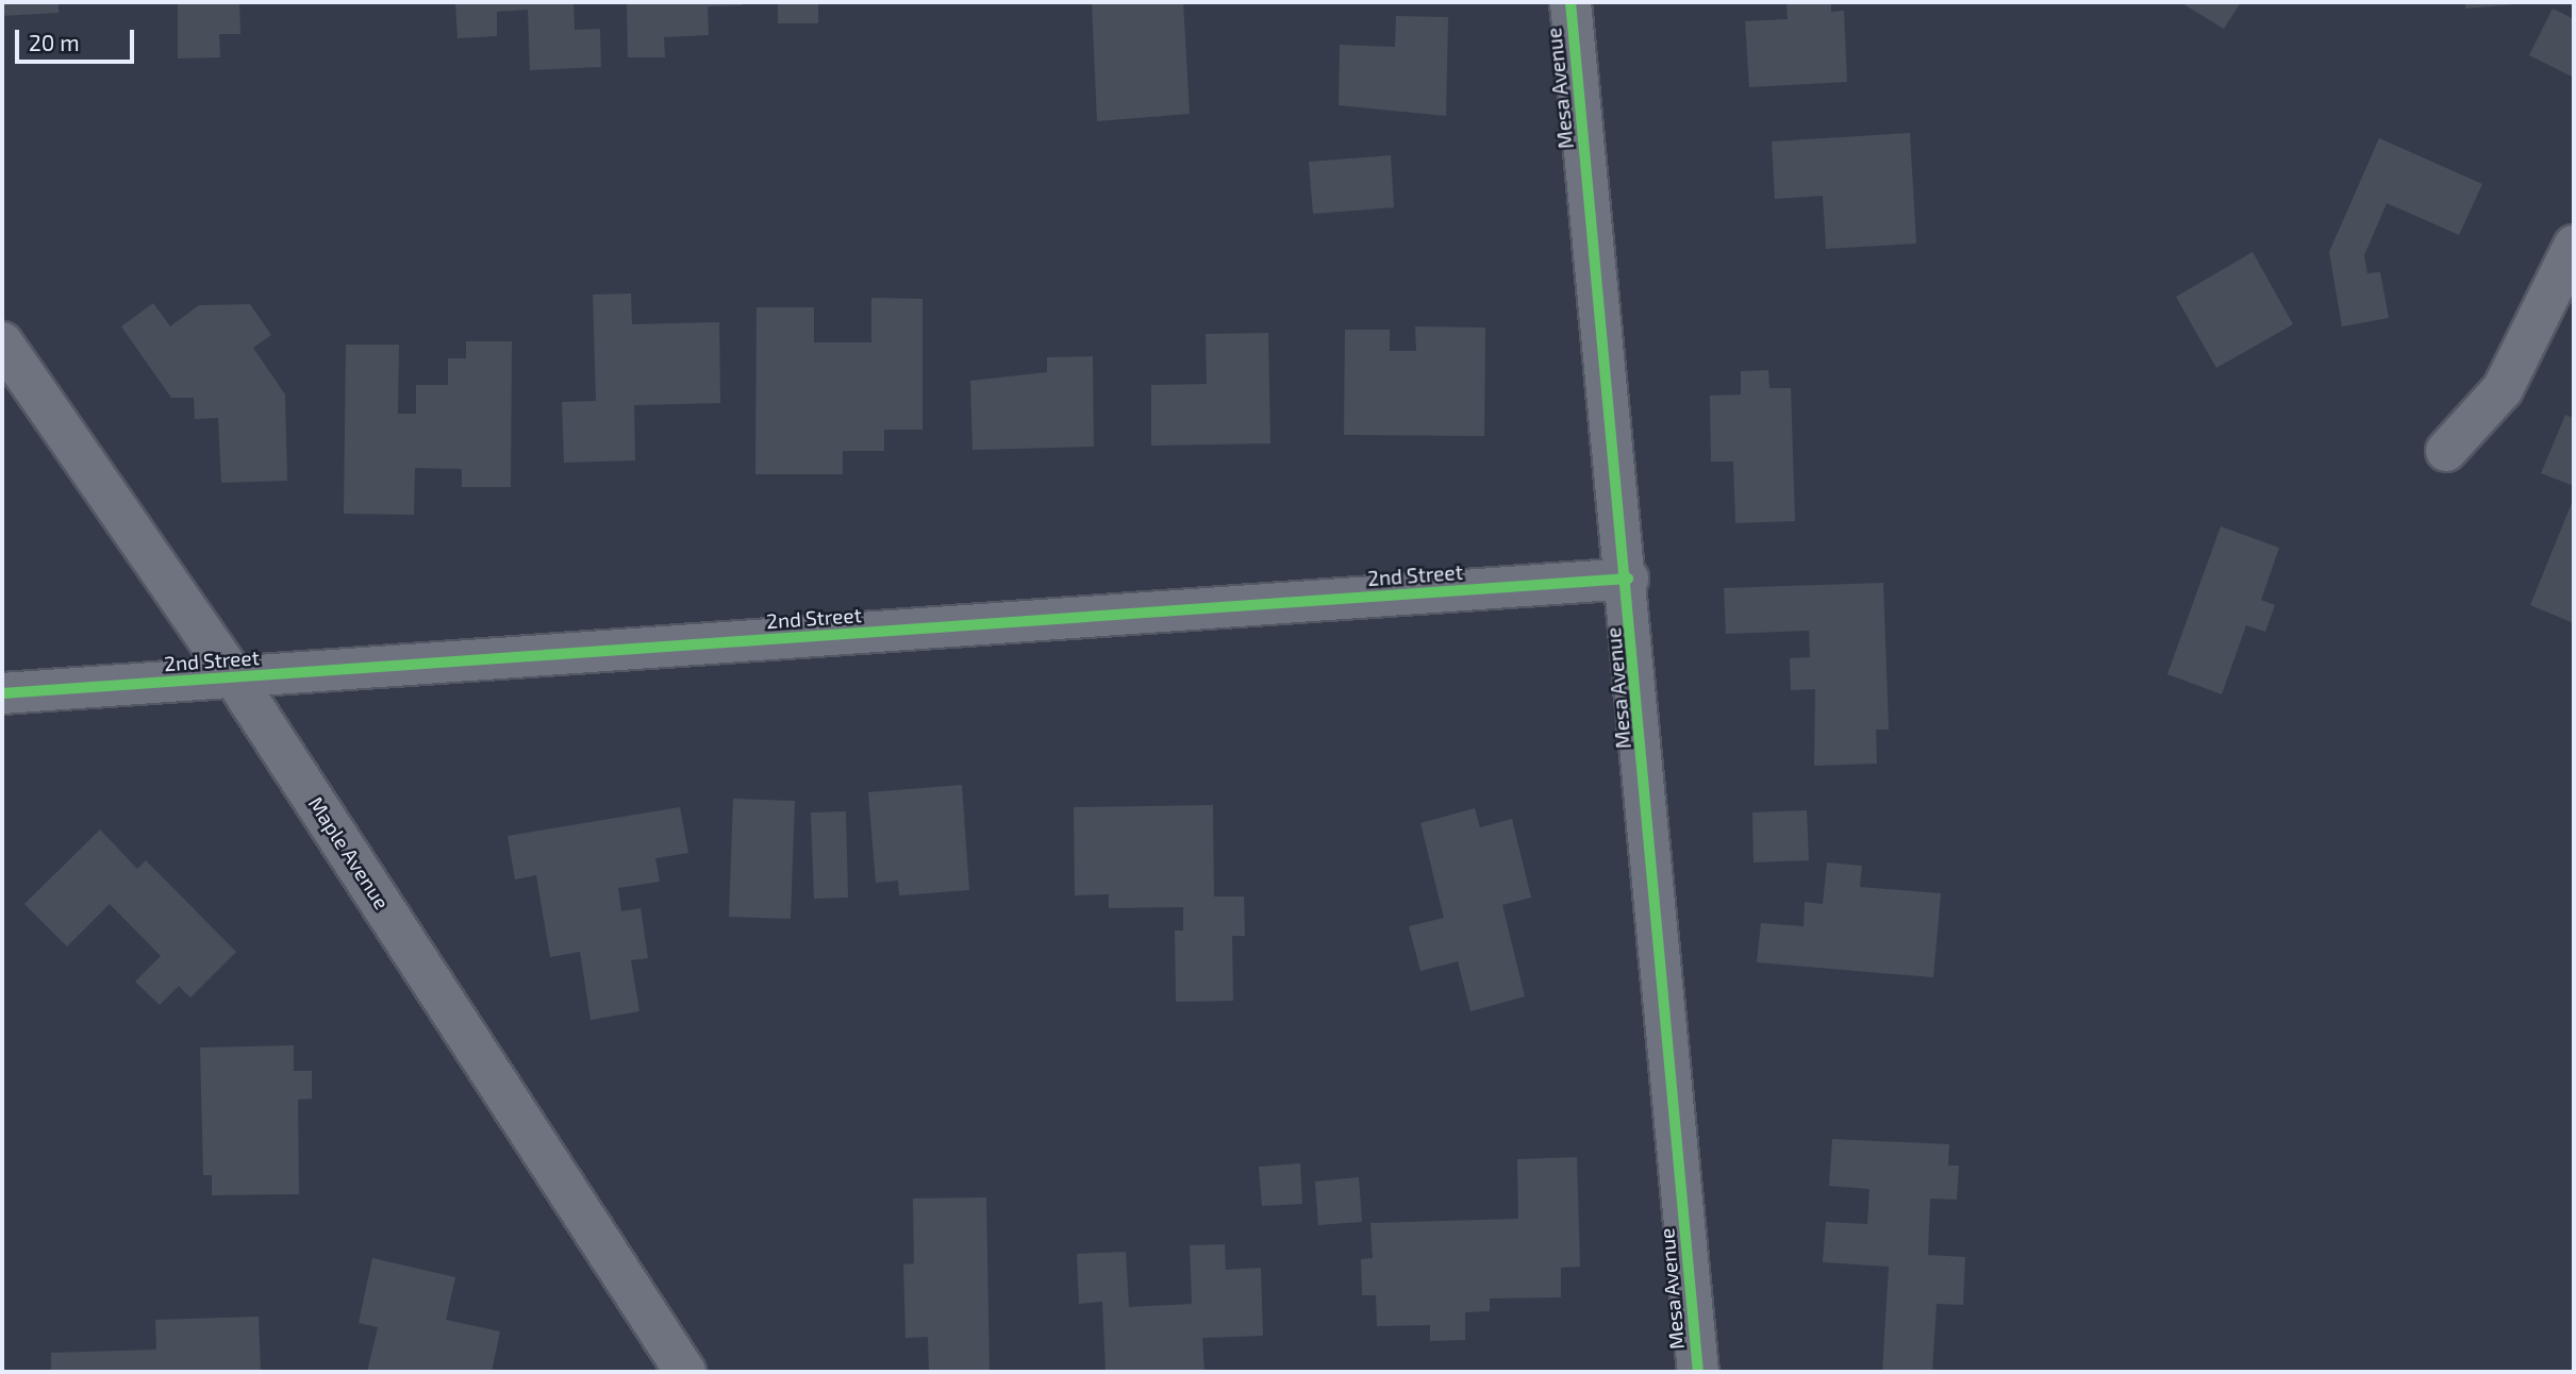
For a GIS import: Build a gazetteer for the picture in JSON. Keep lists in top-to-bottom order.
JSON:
{
  "streets": {
    "street": ["Mesa Avenue", "2nd Street", "Maple Avenue"]
  },
  "crossings": [
    ["Mesa Avenue", "2nd Street"],
    ["2nd Street", "Maple Avenue"]
  ],
  "scale_bar": "20 m"
}
